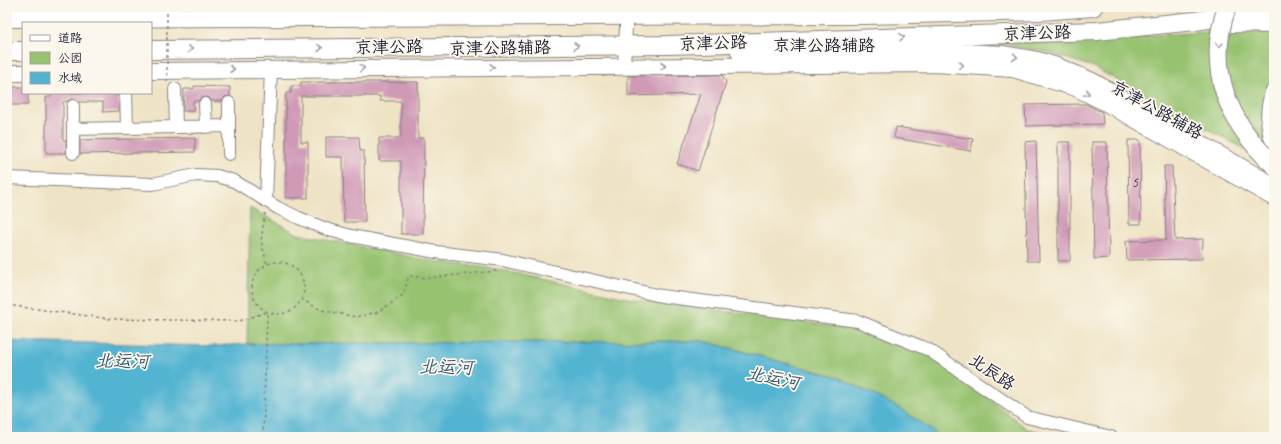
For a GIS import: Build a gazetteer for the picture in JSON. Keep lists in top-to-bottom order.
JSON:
{
  "streets": {
    "highway": ["京津公路"],
    "main road": ["京津公路辅路"],
    "street": ["北辰路"]
  },
  "one_way": ["京津公路辅路"],
  "water": ["北运河"],
  "house_numbers": ["5"],
  "legend": ["道路", "公园", "水域"]
}
